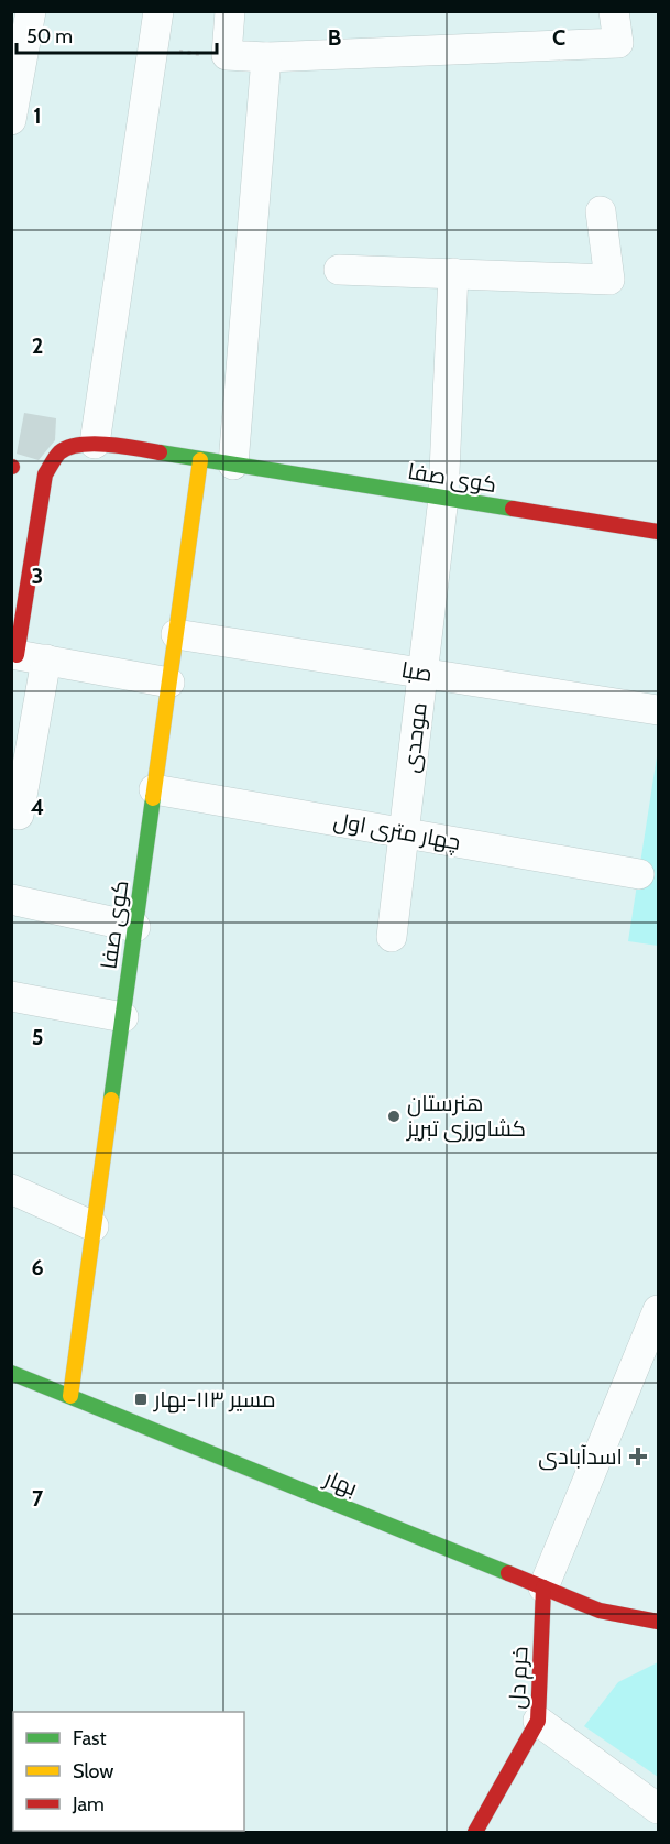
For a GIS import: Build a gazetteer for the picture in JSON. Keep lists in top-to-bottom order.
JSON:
{
  "streets": {
    "street": [
      "کوی صفا",
      "صبا",
      "موحدی",
      "چهار متری اول",
      "بهار",
      "خرم دل"
    ]
  },
  "crossings": [
    ["کوی صفا", "صبا"],
    ["کوی صفا", "موحدی"],
    ["کوی صفا", "چهار متری اول"],
    ["کوی صفا", "بهار"],
    ["صبا", "موحدی"],
    ["موحدی", "چهار متری اول"],
    ["بهار", "خرم دل"]
  ],
  "places": {
    "other": ["هنرستان کشاورزی تبریز"],
    "transit": ["مسیر ۱۱۳-بهار"],
    "health": ["اسدآبادی"]
  },
  "legend": ["Fast", "Slow", "Jam"],
  "scale_bar": "50 m",
  "grid": {
    "columns": ["B", "C"],
    "rows": [
      "1",
      "2",
      "3",
      "4",
      "5",
      "6",
      "7"
    ]
  }
}
